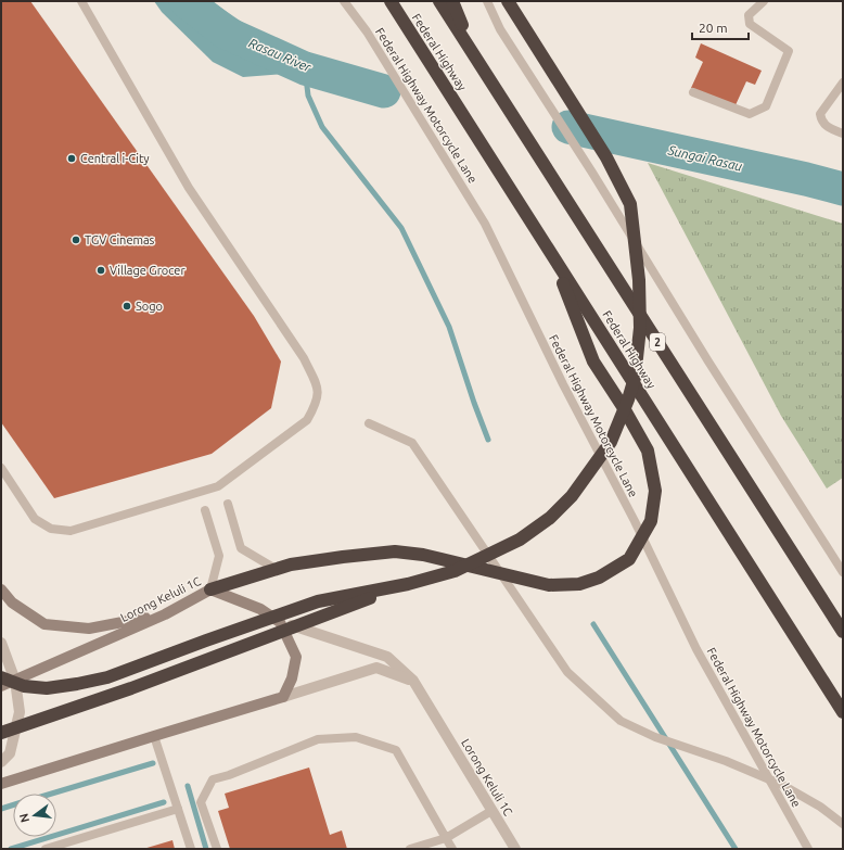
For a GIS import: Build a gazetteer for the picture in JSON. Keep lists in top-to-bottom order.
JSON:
{
  "streets": {
    "highway": ["Federal Highway", "2"],
    "street": ["Lorong Keluli 1C"],
    "lane": ["Federal Highway Motorcycle Lane"]
  },
  "water": ["Rasau River", "Sungai Rasau"],
  "places": [
    "Central i-City",
    "TGV Cinemas",
    "Village Grocer",
    "Sogo"
  ],
  "scale_bar": "20 m",
  "north": "left"
}
